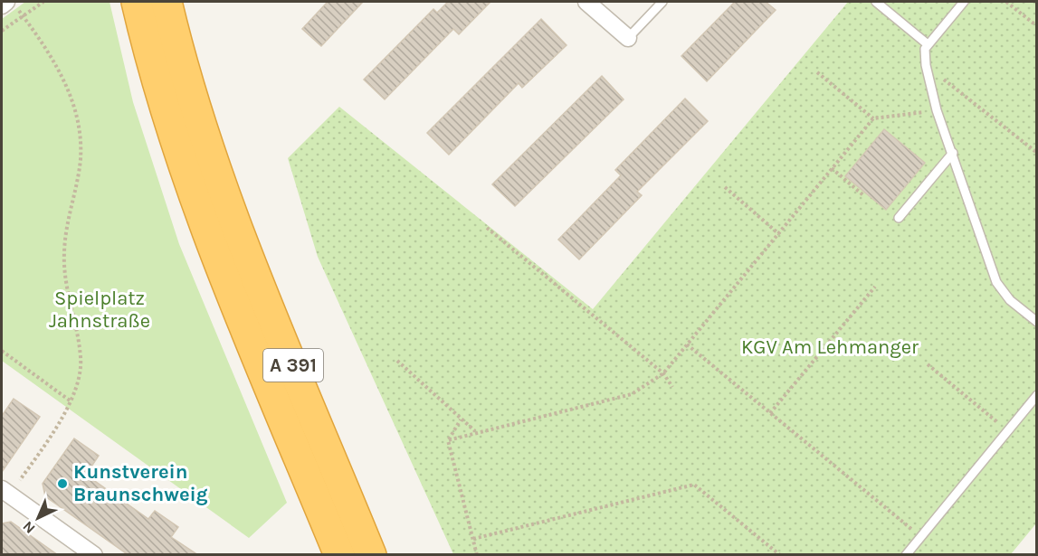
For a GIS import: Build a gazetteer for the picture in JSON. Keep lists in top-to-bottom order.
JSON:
{
  "streets": {
    "highway": ["A 391"]
  },
  "parks": ["Spielplatz Jahnstraße", "KGV Am Lehmanger"],
  "places": ["Kunstverein Braunschweig"],
  "north": "bottom left"
}
